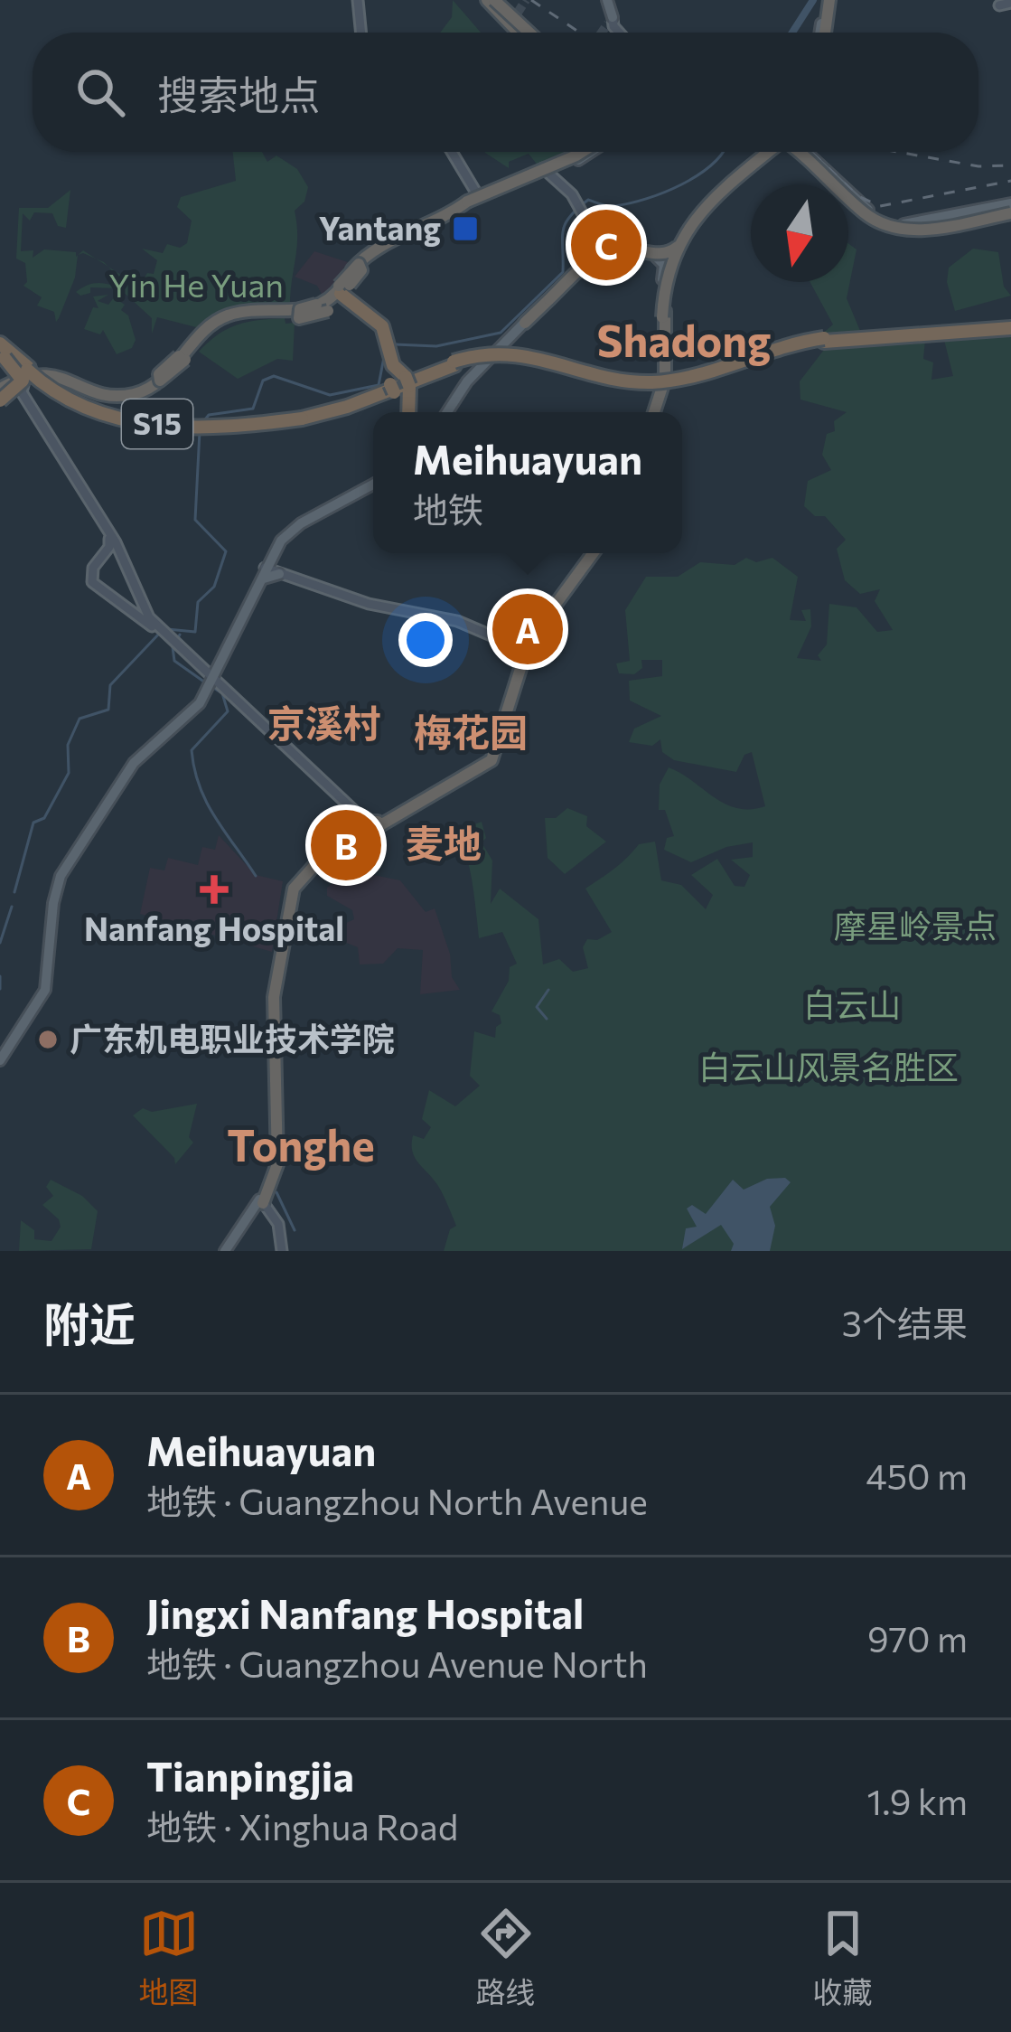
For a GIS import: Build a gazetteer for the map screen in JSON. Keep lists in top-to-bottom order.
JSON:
{
  "streets": {
    "highway": ["S15"]
  },
  "districts": [
    "Shadong",
    "京溪村",
    "梅花园",
    "麦地",
    "Tonghe"
  ],
  "parks": [
    "Yin He Yuan",
    "摩星岭景点",
    "白云山",
    "白云山风景名胜区"
  ],
  "places": {
    "transit": ["Yantang"],
    "health": ["Nanfang Hospital"],
    "other": ["广东机电职业技术学院"]
  },
  "north": "bottom",
  "page": {
    "search": "搜索地点",
    "pins": ["C", "A", "B"],
    "popup": ["Meihuayuan", "地铁"],
    "heading": ["附近", "3个结果"],
    "list": [
      {
        "mark": "A",
        "name": "Meihuayuan",
        "note": "地铁 · Guangzhou North Avenue",
        "value": "450 m"
      },
      {
        "mark": "B",
        "name": "Jingxi Nanfang Hospital",
        "note": "地铁 · Guangzhou Avenue North",
        "value": "970 m"
      },
      {
        "mark": "C",
        "name": "Tianpingjia",
        "note": "地铁 · Xinghua Road",
        "value": "1.9 km"
      }
    ],
    "nav": ["地图", "路线", "收藏"]
  }
}
